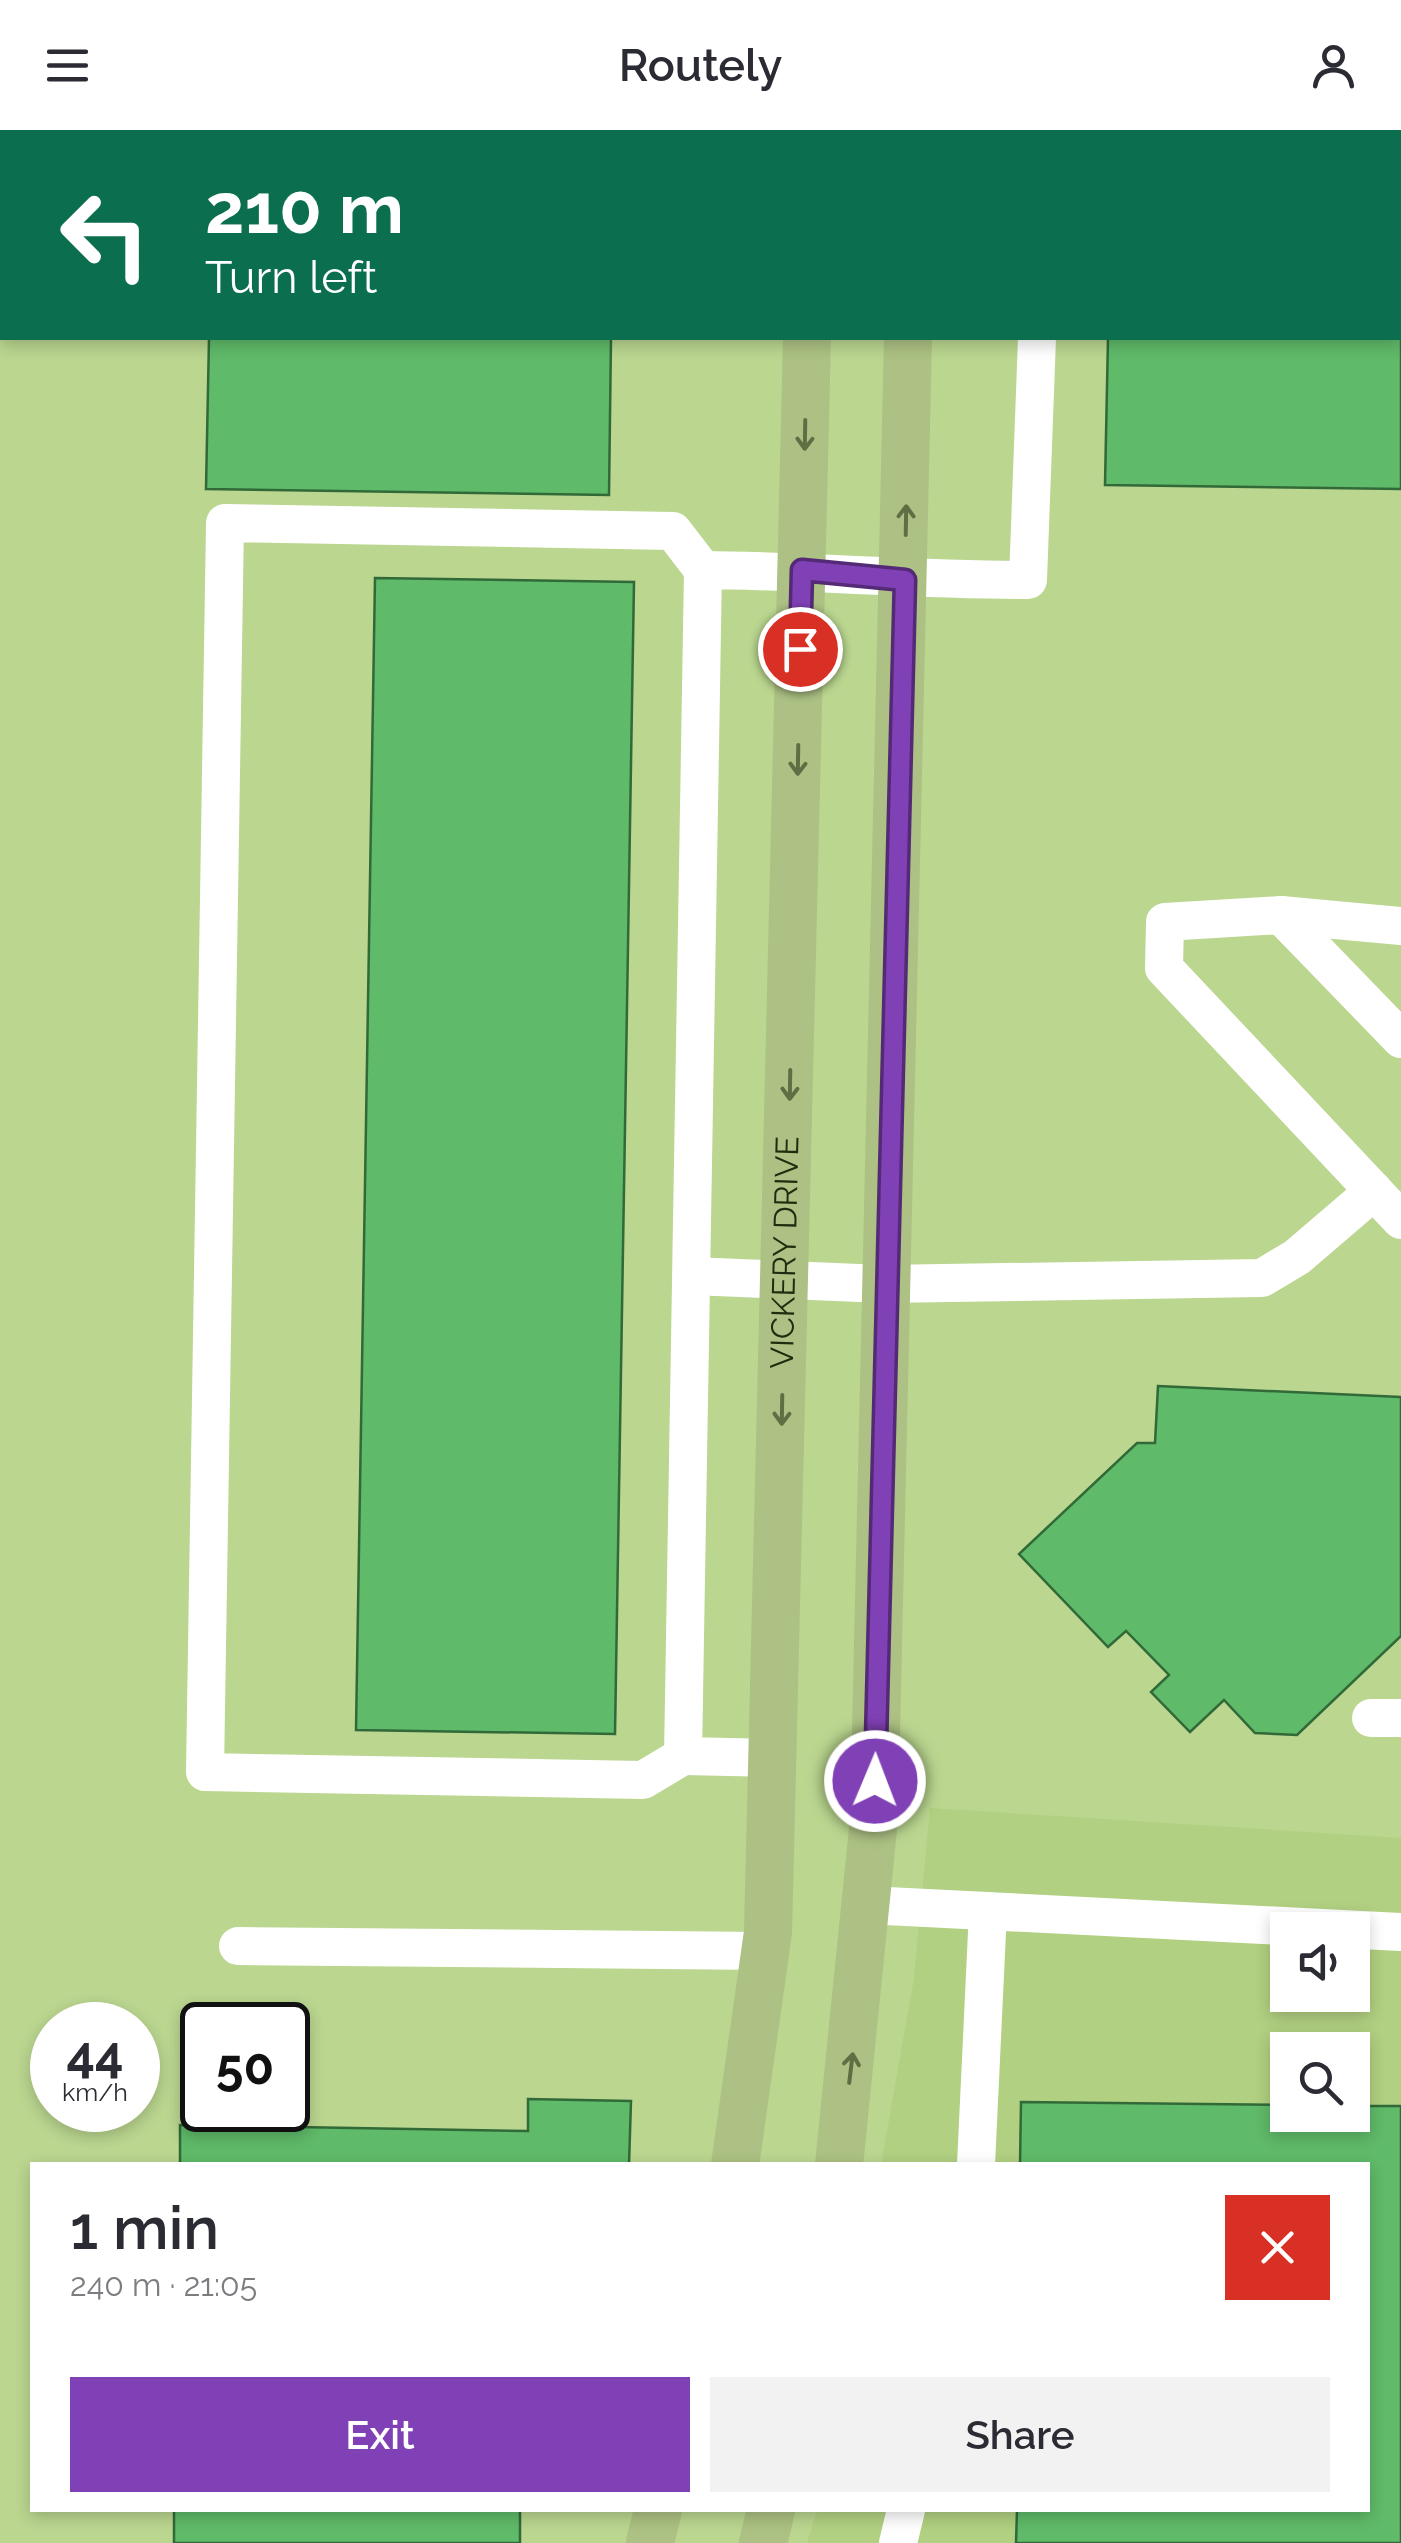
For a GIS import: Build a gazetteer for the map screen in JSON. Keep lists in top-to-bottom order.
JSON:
{
  "streets": {
    "main road": ["VICKERY DRIVE"]
  },
  "page": {
    "header": "Routely",
    "turn": ["210 m", "Turn left"],
    "speed": "44 km/h",
    "limit": "50",
    "heading": ["1 min", "240 m · 21:05"],
    "buttons": ["Exit", "Share"]
  }
}
